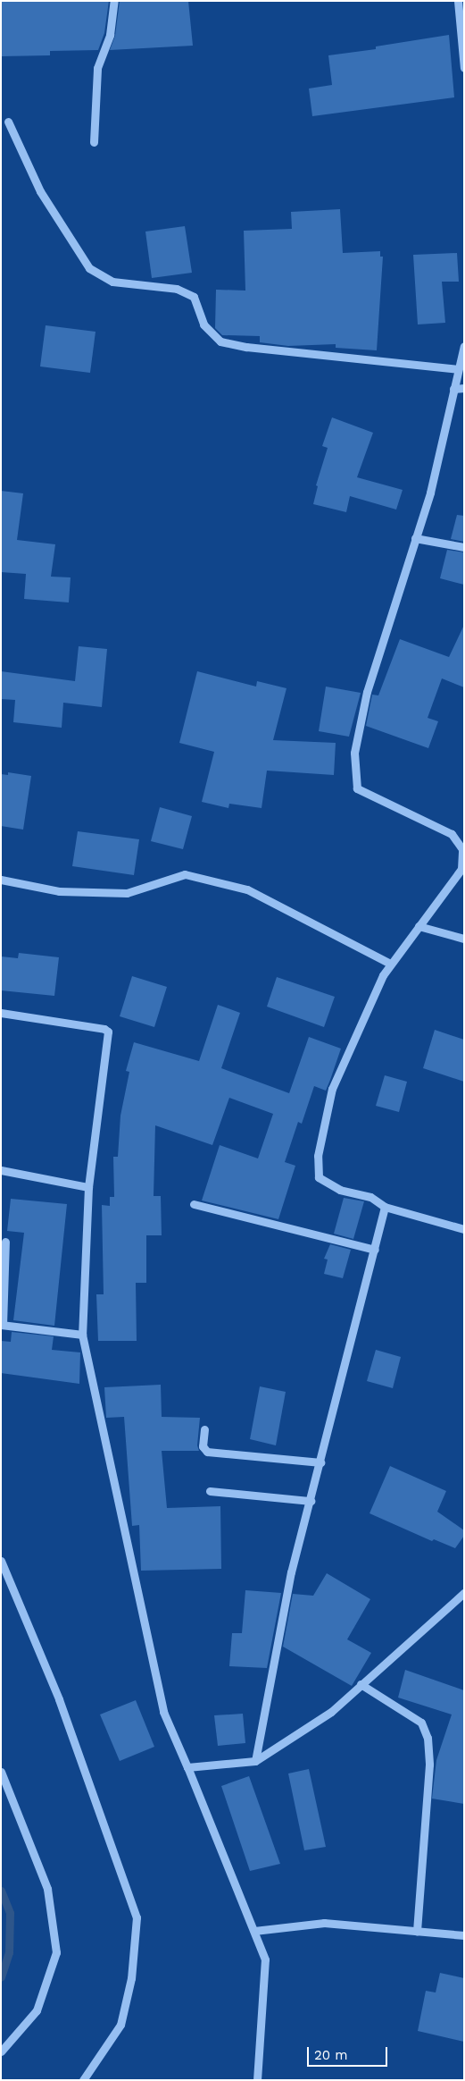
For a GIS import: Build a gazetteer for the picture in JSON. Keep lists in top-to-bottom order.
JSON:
{
  "scale_bar": "20 m"
}
